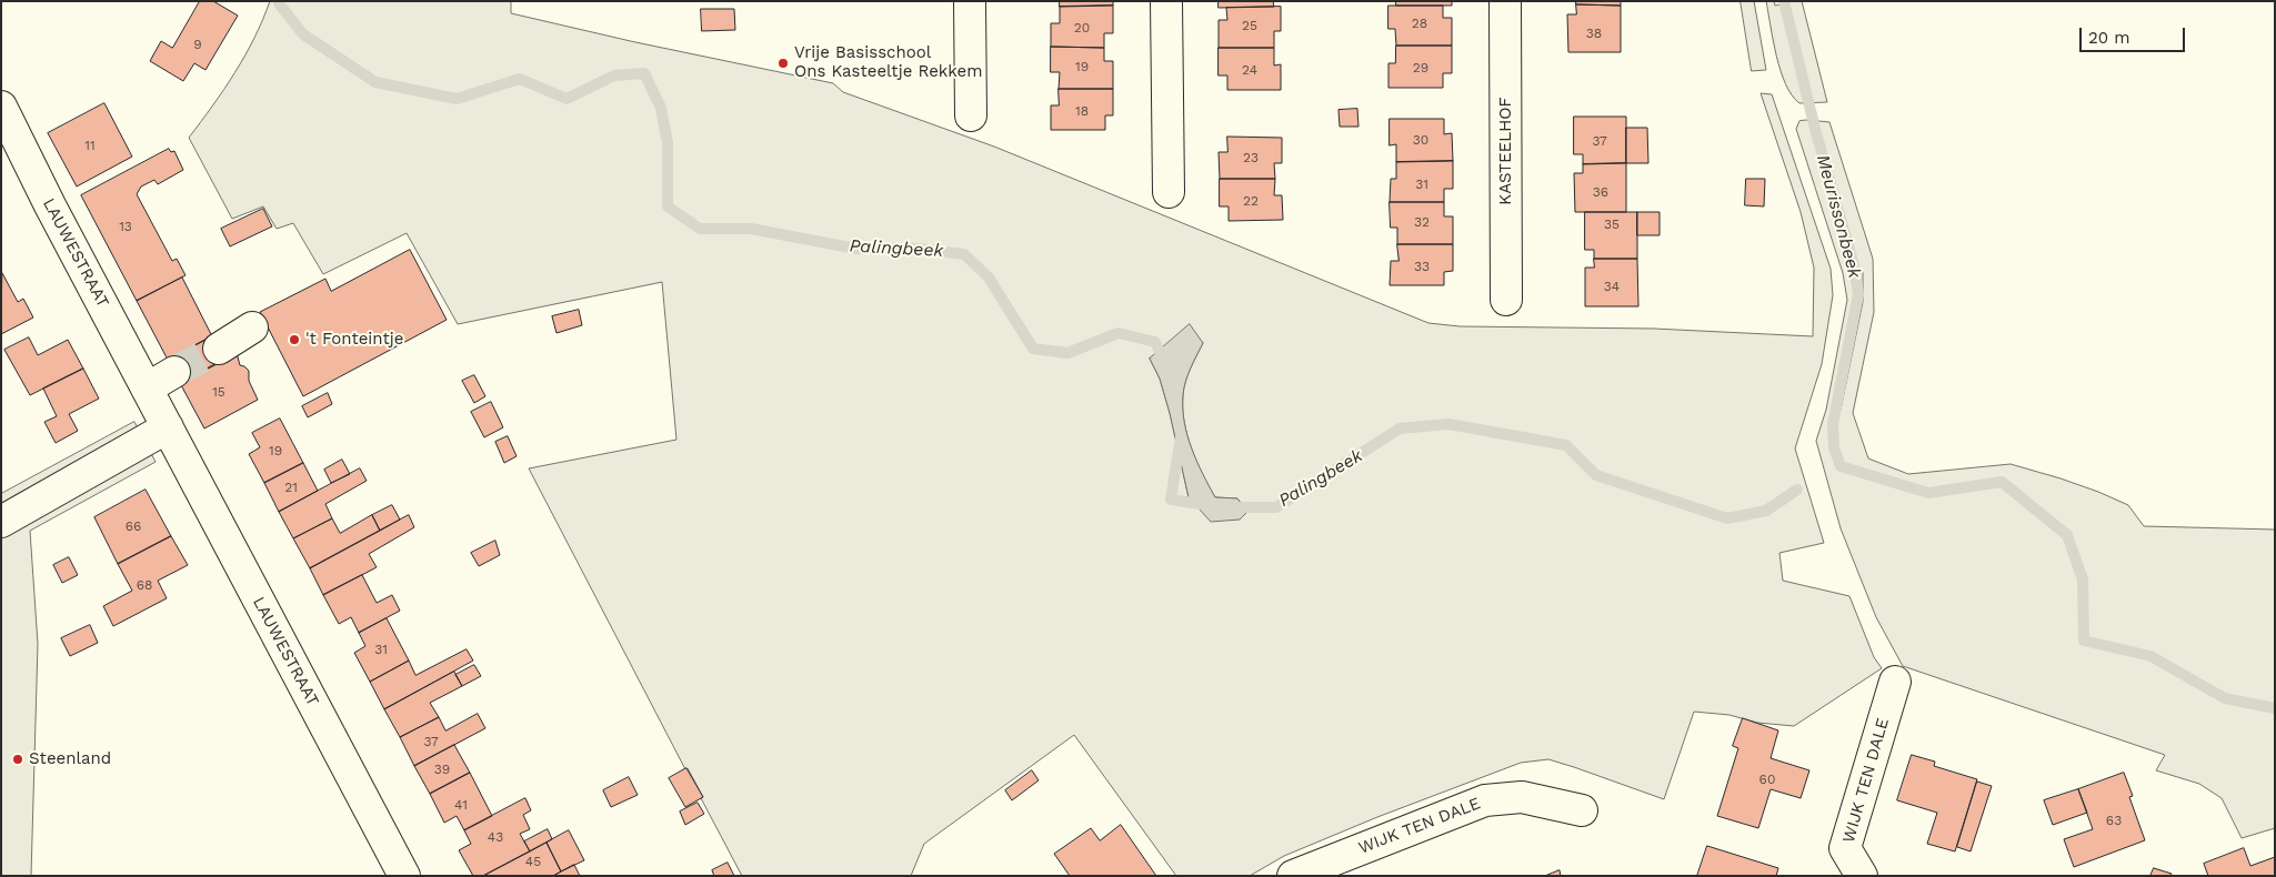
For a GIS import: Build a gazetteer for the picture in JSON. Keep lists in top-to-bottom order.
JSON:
{
  "streets": {
    "street": ["KASTEELHOF", "LAUWESTRAAT", "WIJK TEN DALE"]
  },
  "water": ["Meurissonbeek", "Palingbeek"],
  "places": ["Vrije Basisschool Ons Kasteeltje Rekkem", "'t Fonteintje", "Steenland"],
  "house_numbers": [
    "28",
    "25",
    "20",
    "38",
    "9",
    "19",
    "29",
    "24",
    "18",
    "30",
    "37",
    "11",
    "23",
    "31",
    "36",
    "22",
    "32",
    "35",
    "13",
    "33",
    "34",
    "15",
    "19",
    "21",
    "66",
    "68",
    "31",
    "37",
    "39",
    "60",
    "41",
    "63",
    "43",
    "45"
  ],
  "scale_bar": "20 m"
}
